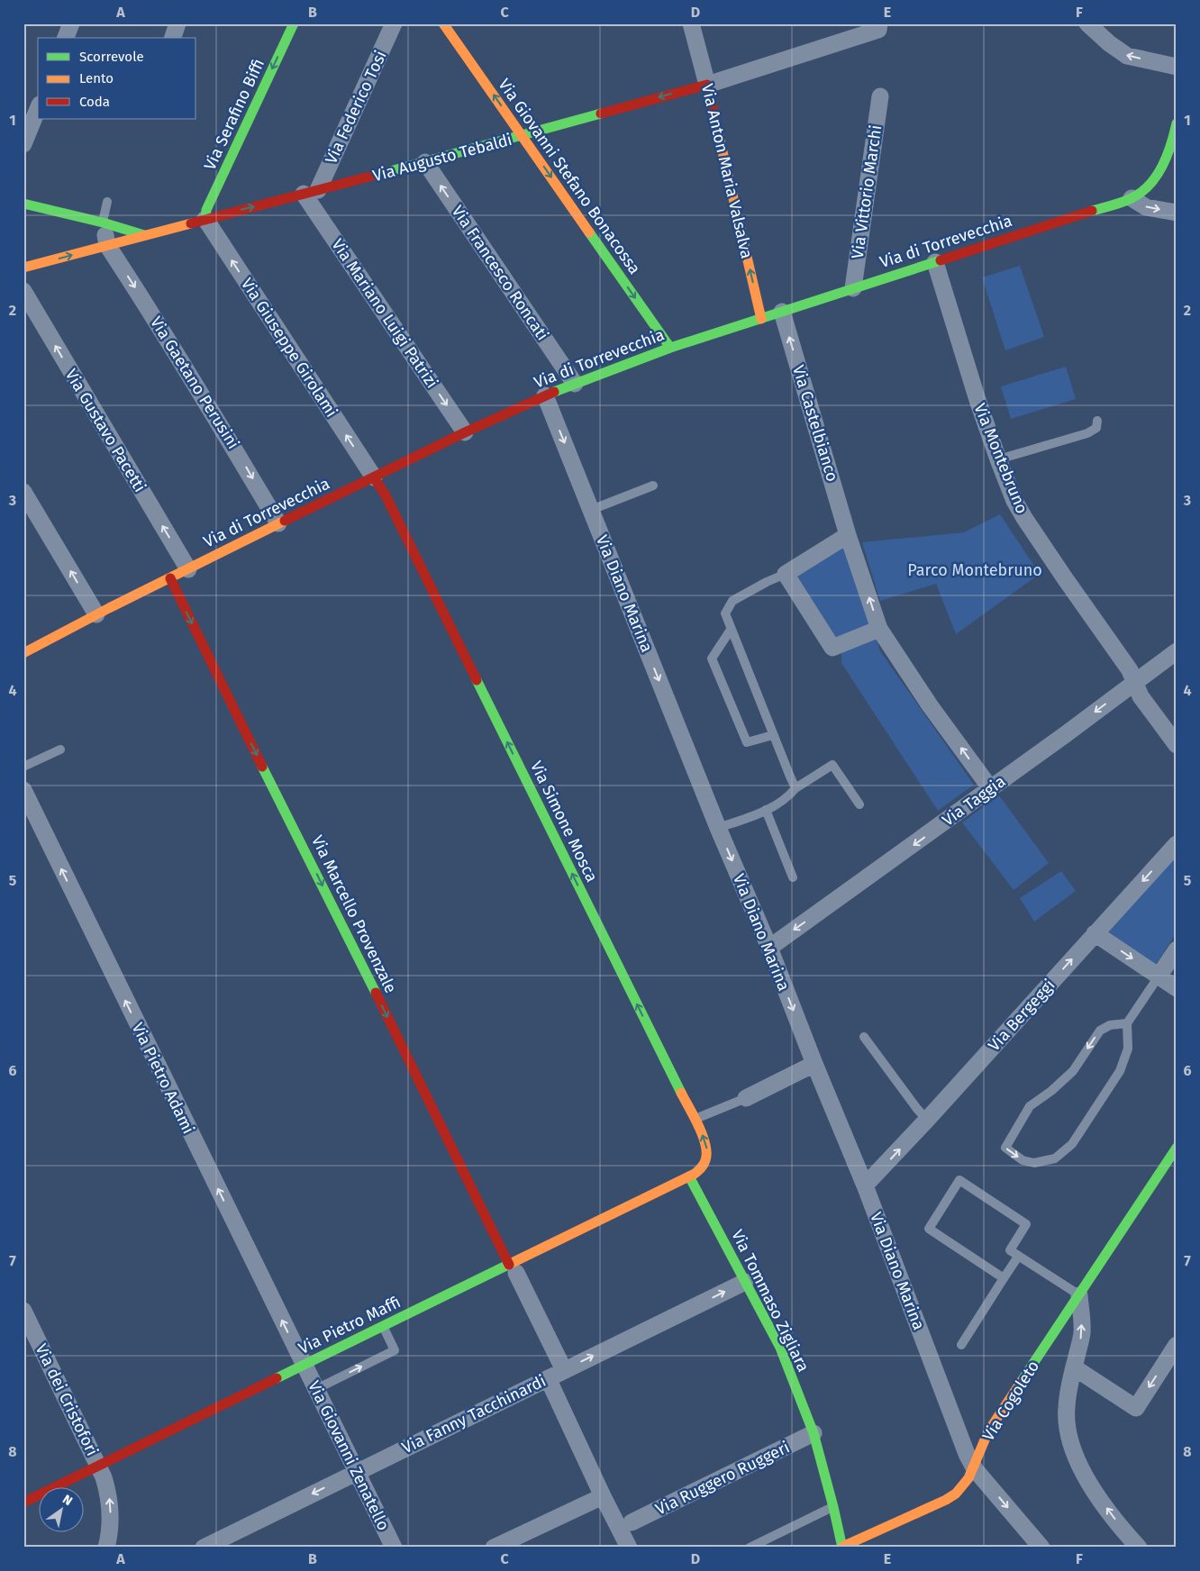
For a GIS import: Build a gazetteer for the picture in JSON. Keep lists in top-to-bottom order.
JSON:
{
  "streets": {
    "street": [
      "Via Federico Tosi",
      "Via Serafino Biffi",
      "Via Augusto Tebaldi",
      "Via Anton Maria Valsalva",
      "Via Giovanni Stefano Bonacossa",
      "Via Vittorio Marchi",
      "Via di Torrevecchia",
      "Via Francesco Roncati",
      "Via Mariano Luigi Patrizi",
      "Via Giuseppe Girolami",
      "Via Gaetano Perusini",
      "Via Castelbianco",
      "Via Gustavo Pacetti",
      "Via Montebruno",
      "Via Diano Marina",
      "Via Taggia",
      "Via Simone Mosca",
      "Via Marcello Provenzale",
      "Via Bergeggi",
      "Via Pietro Adami",
      "Via Tommaso Zigliara",
      "Via Pietro Maffi",
      "Via dei Cristofori",
      "Via Cogoleto",
      "Via Fanny Tacchinardi",
      "Via Giovanni Zenatello",
      "Via Ruggero Ruggeri"
    ]
  },
  "crossings": [
    ["Via Federico Tosi", "Via Augusto Tebaldi"],
    ["Via Federico Tosi", "Via Mariano Luigi Patrizi"],
    ["Via Serafino Biffi", "Via Augusto Tebaldi"],
    ["Via Serafino Biffi", "Via Giuseppe Girolami"],
    ["Via Augusto Tebaldi", "Via Anton Maria Valsalva"],
    ["Via Augusto Tebaldi", "Via Giovanni Stefano Bonacossa"],
    ["Via Augusto Tebaldi", "Via Francesco Roncati"],
    ["Via Augusto Tebaldi", "Via Mariano Luigi Patrizi"],
    ["Via Augusto Tebaldi", "Via Giuseppe Girolami"],
    ["Via Augusto Tebaldi", "Via Gaetano Perusini"],
    ["Via Anton Maria Valsalva", "Via di Torrevecchia"],
    ["Via Giovanni Stefano Bonacossa", "Via di Torrevecchia"],
    ["Via Vittorio Marchi", "Via di Torrevecchia"],
    ["Via di Torrevecchia", "Via Francesco Roncati"],
    ["Via di Torrevecchia", "Via Mariano Luigi Patrizi"],
    ["Via di Torrevecchia", "Via Giuseppe Girolami"],
    ["Via di Torrevecchia", "Via Gaetano Perusini"],
    ["Via di Torrevecchia", "Via Castelbianco"],
    ["Via di Torrevecchia", "Via Gustavo Pacetti"],
    ["Via di Torrevecchia", "Via Montebruno"],
    ["Via di Torrevecchia", "Via Diano Marina"],
    ["Via di Torrevecchia", "Via Simone Mosca"],
    ["Via di Torrevecchia", "Via Marcello Provenzale"],
    ["Via Giuseppe Girolami", "Via Simone Mosca"],
    ["Via Castelbianco", "Via Taggia"],
    ["Via Montebruno", "Via Taggia"],
    ["Via Diano Marina", "Via Taggia"],
    ["Via Diano Marina", "Via Bergeggi"],
    ["Via Diano Marina", "Via Cogoleto"],
    ["Via Simone Mosca", "Via Tommaso Zigliara"],
    ["Via Simone Mosca", "Via Pietro Maffi"],
    ["Via Marcello Provenzale", "Via Pietro Maffi"],
    ["Via Pietro Adami", "Via Pietro Maffi"],
    ["Via Pietro Adami", "Via Giovanni Zenatello"],
    ["Via Tommaso Zigliara", "Via Pietro Maffi"],
    ["Via Tommaso Zigliara", "Via Cogoleto"],
    ["Via Tommaso Zigliara", "Via Fanny Tacchinardi"],
    ["Via Tommaso Zigliara", "Via Ruggero Ruggeri"],
    ["Via Pietro Maffi", "Via dei Cristofori"],
    ["Via Pietro Maffi", "Via Giovanni Zenatello"],
    ["Via Fanny Tacchinardi", "Via Giovanni Zenatello"]
  ],
  "one_way": [
    "Via Serafino Biffi",
    "Via Anton Maria Valsalva",
    "Via Francesco Roncati",
    "Via Mariano Luigi Patrizi",
    "Via Giuseppe Girolami",
    "Via Gaetano Perusini",
    "Via Castelbianco",
    "Via Diano Marina",
    "Via Taggia",
    "Via Simone Mosca",
    "Via Marcello Provenzale",
    "Via Pietro Adami"
  ],
  "parks": ["Parco Montebruno"],
  "legend": ["Scorrevole", "Lento", "Coda"],
  "north": "top right",
  "grid": {
    "columns": [
      "A",
      "B",
      "C",
      "D",
      "E",
      "F"
    ],
    "rows": [
      "1",
      "2",
      "3",
      "4",
      "5",
      "6",
      "7",
      "8"
    ]
  }
}
